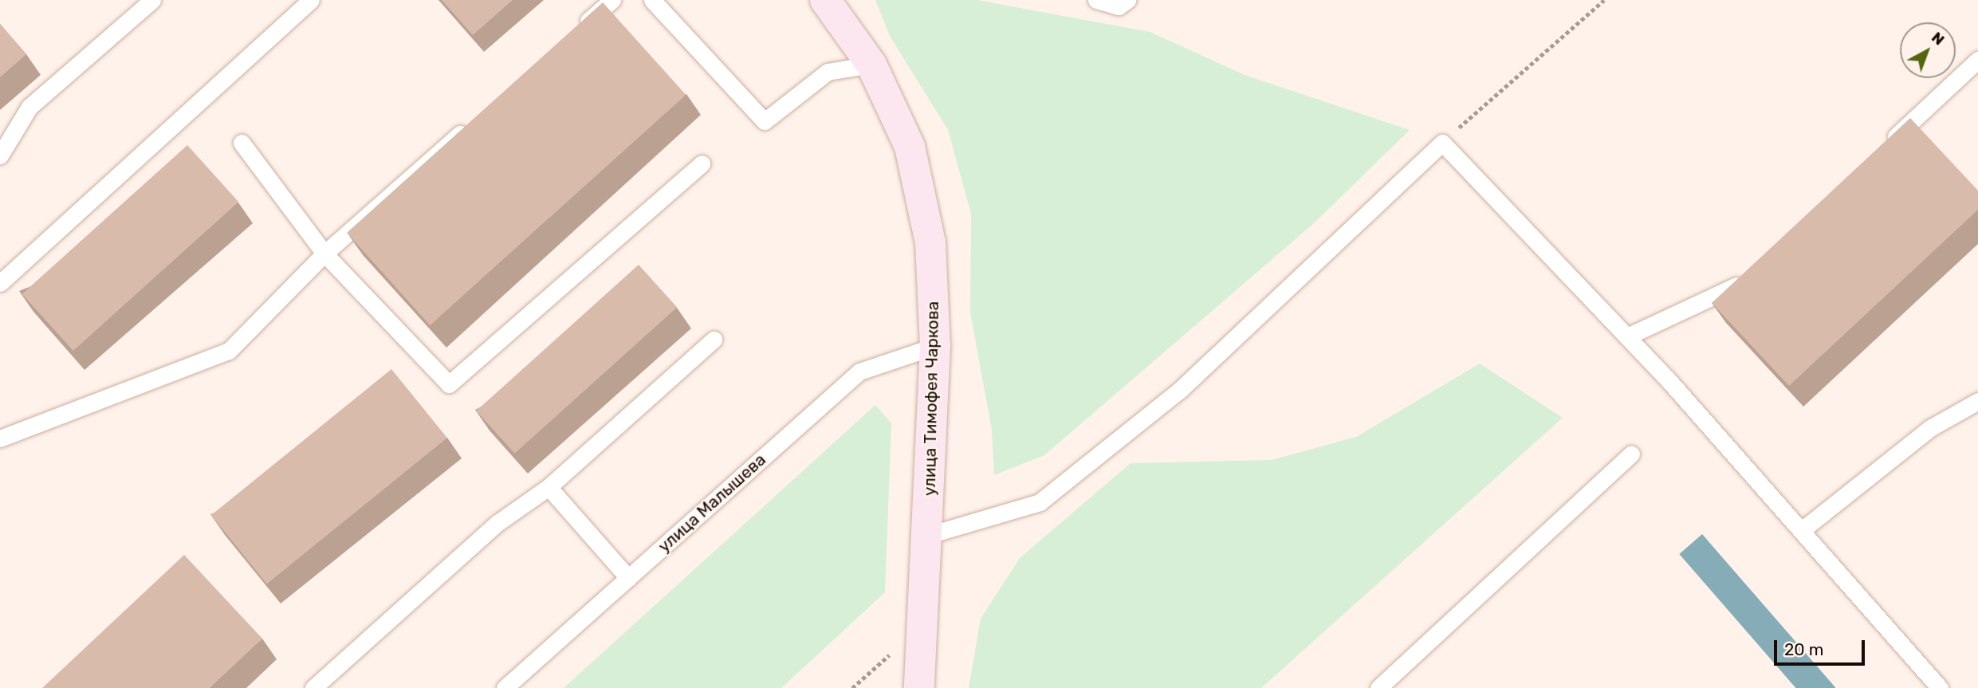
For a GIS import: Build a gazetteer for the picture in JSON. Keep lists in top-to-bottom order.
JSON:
{
  "streets": {
    "main road": ["улица Тимофея Чаркова"],
    "lane": ["улица Малышева"]
  },
  "crossings": [
    ["улица Тимофея Чаркова", "улица Малышева"]
  ],
  "scale_bar": "20 m",
  "north": "top right"
}
